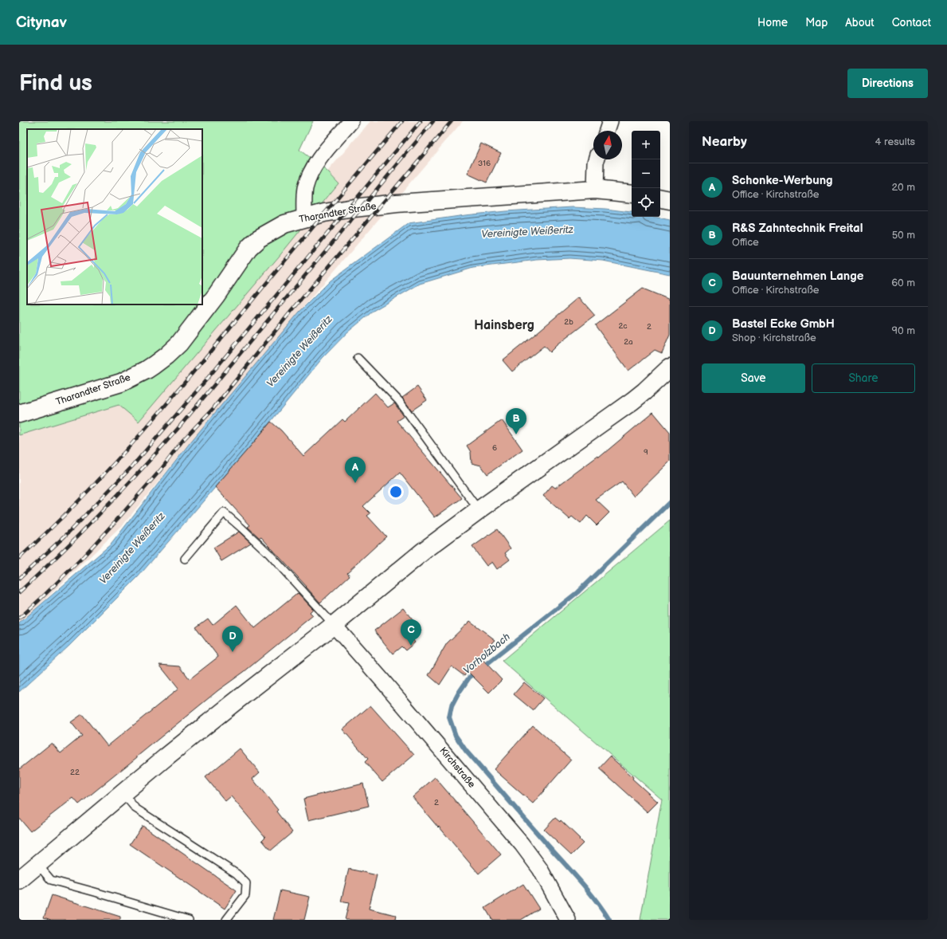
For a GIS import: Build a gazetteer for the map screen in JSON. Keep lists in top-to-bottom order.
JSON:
{
  "streets": {
    "main road": ["Tharandter Straße"],
    "street": ["Kirchstraße"]
  },
  "districts": ["Hainsberg"],
  "water": ["Vereinigte Weißeritz", "Vorholzbach"],
  "house_numbers": [
    "316",
    "2b",
    "2c",
    "2",
    "2a",
    "6",
    "9",
    "22",
    "2"
  ],
  "north": "top",
  "page": {
    "header": "Citynav",
    "nav": [
      "Home",
      "Map",
      "About",
      "Contact"
    ],
    "buttons": [
      "Directions",
      ["Save", "Share"]
    ],
    "title": "Find us",
    "heading": ["Nearby", "4 results"],
    "map_buttons": ["+", "−"],
    "list": [
      {
        "mark": "A",
        "name": "Schonke-Werbung",
        "note": "Office · Kirchstraße",
        "value": "20 m"
      },
      {
        "mark": "B",
        "name": "R&S Zahntechnik Freital",
        "note": "Office",
        "value": "50 m"
      },
      {
        "mark": "C",
        "name": "Bauunternehmen Lange",
        "note": "Office · Kirchstraße",
        "value": "60 m"
      },
      {
        "mark": "D",
        "name": "Bastel Ecke GmbH",
        "note": "Shop · Kirchstraße",
        "value": "90 m"
      }
    ],
    "pins": [
      "B",
      "A",
      "C",
      "D"
    ]
  }
}
